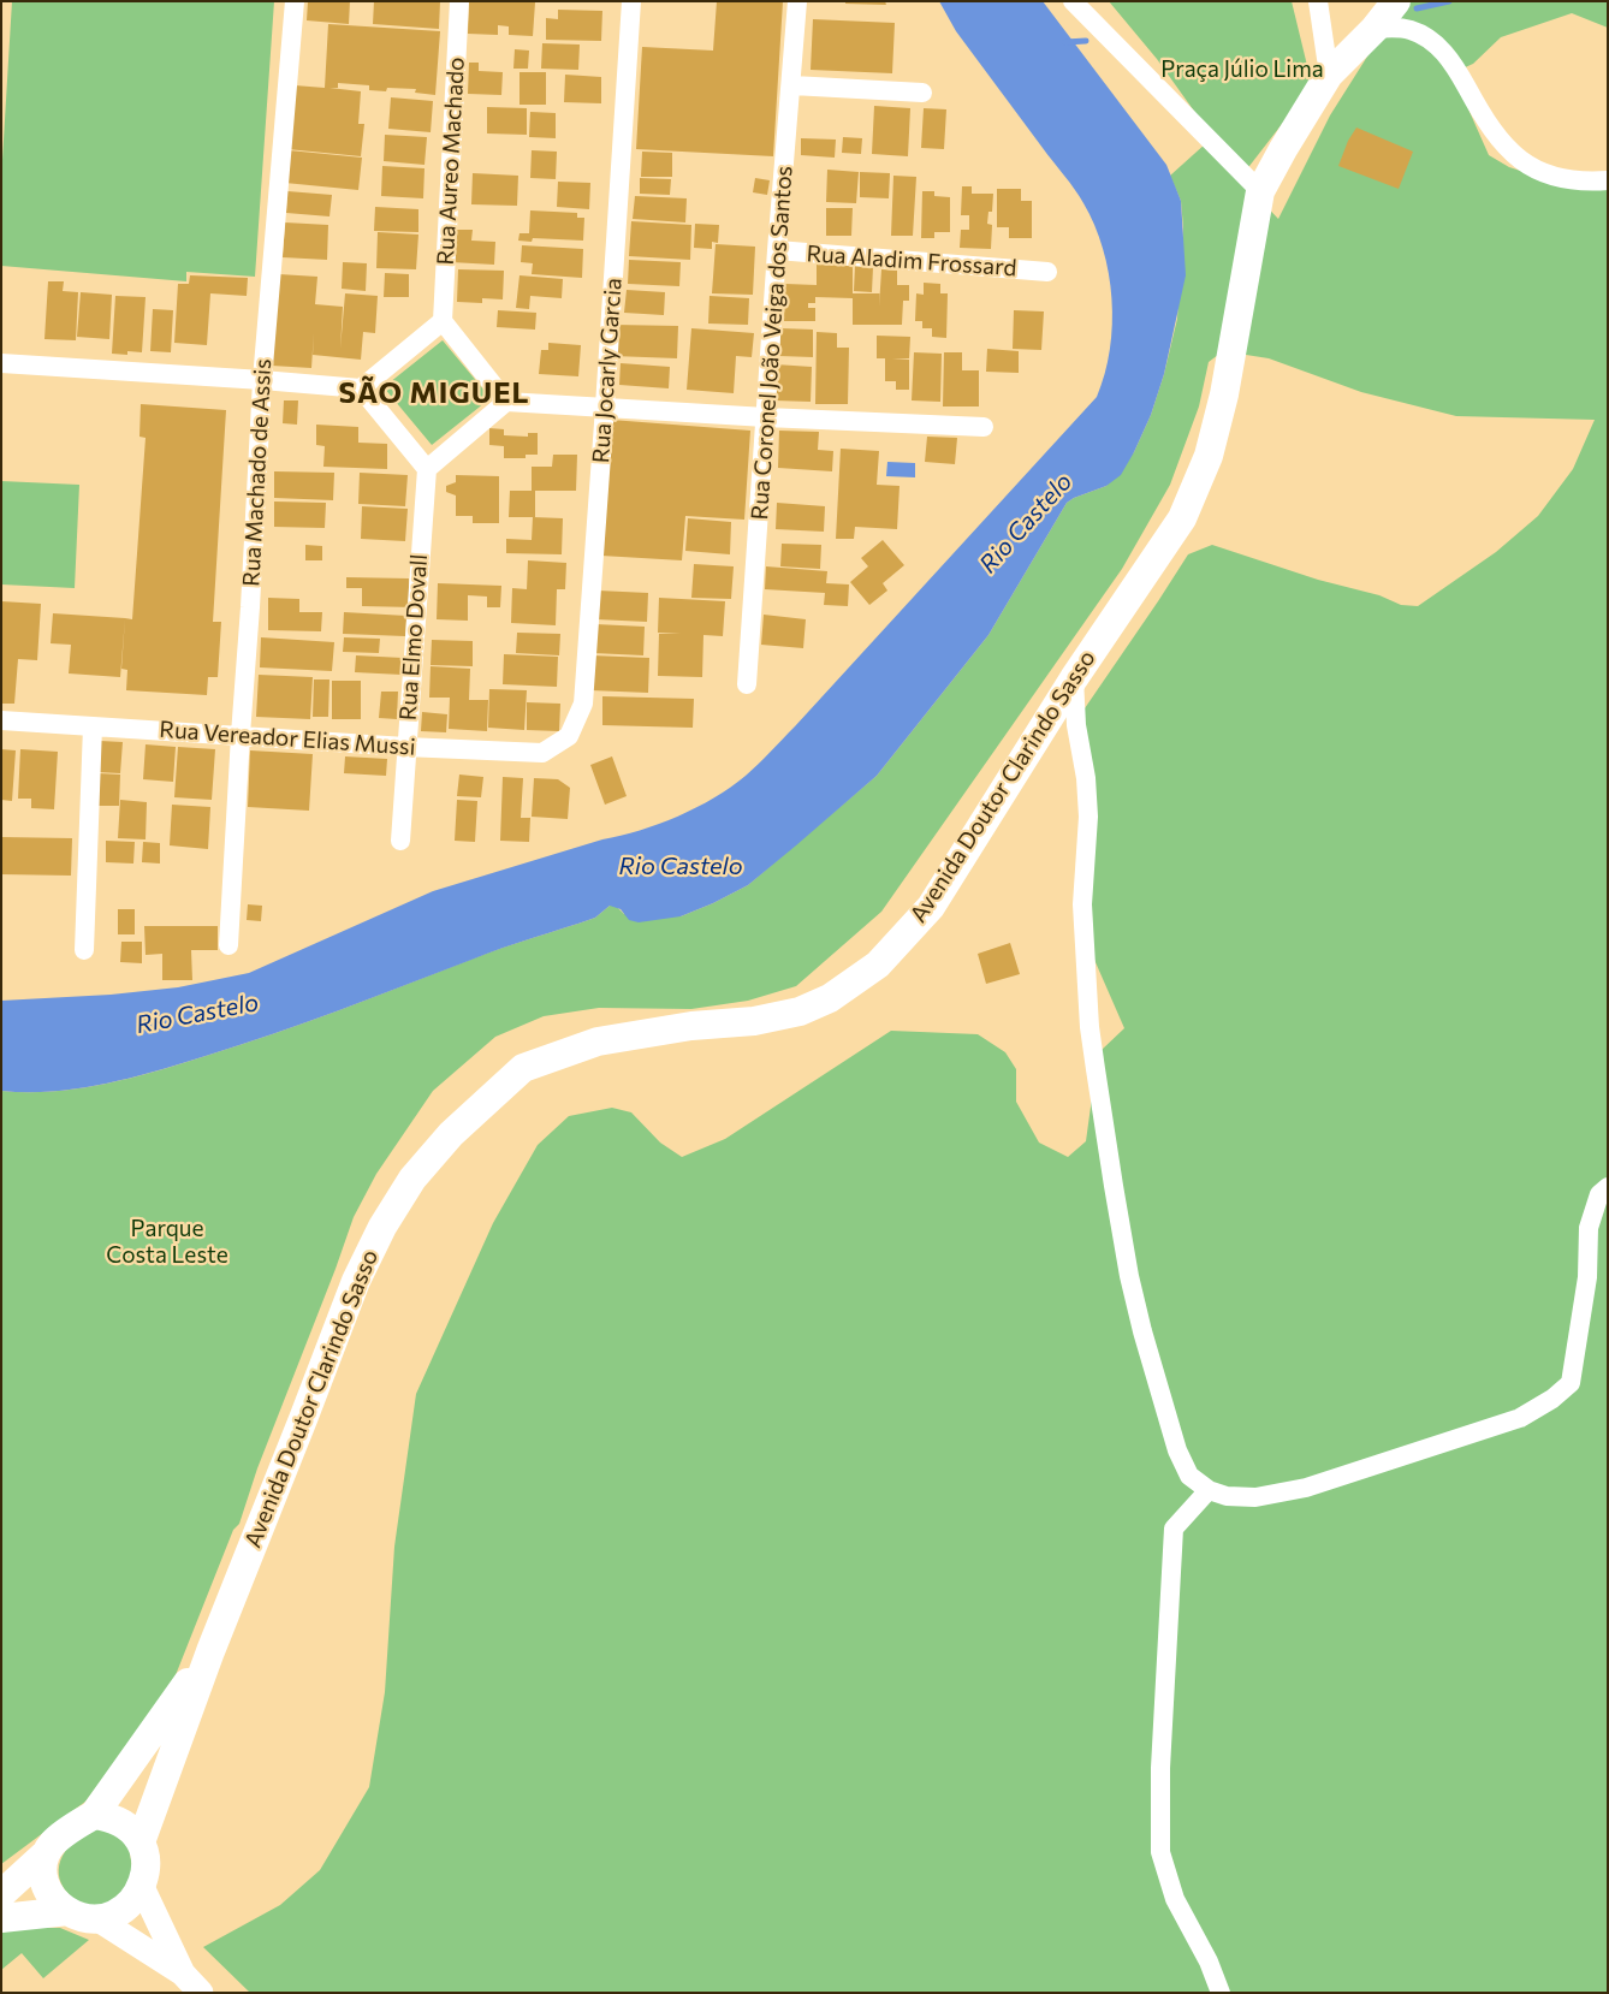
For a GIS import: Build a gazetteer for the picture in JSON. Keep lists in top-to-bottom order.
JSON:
{
  "streets": {
    "main road": ["Avenida Doutor Clarindo Sasso"],
    "street": [
      "Rua Aureo Machado",
      "Rua Aladim Frossard",
      "Rua Coronel João Veiga dos Santos",
      "Rua Jocarly Garcia",
      "Rua Machado de Assis",
      "Rua Elmo Dovall",
      "Rua Vereador Elias Mussi"
    ]
  },
  "crossings": [
    ["Rua Aladim Frossard", "Rua Coronel João Veiga dos Santos"],
    ["Rua Jocarly Garcia", "Rua Vereador Elias Mussi"],
    ["Rua Machado de Assis", "Rua Vereador Elias Mussi"],
    ["Rua Elmo Dovall", "Rua Vereador Elias Mussi"]
  ],
  "districts": ["SÃO MIGUEL"],
  "water": ["Rio Castelo"],
  "parks": ["Praça Júlio Lima", "Parque Costa Leste"]
}
